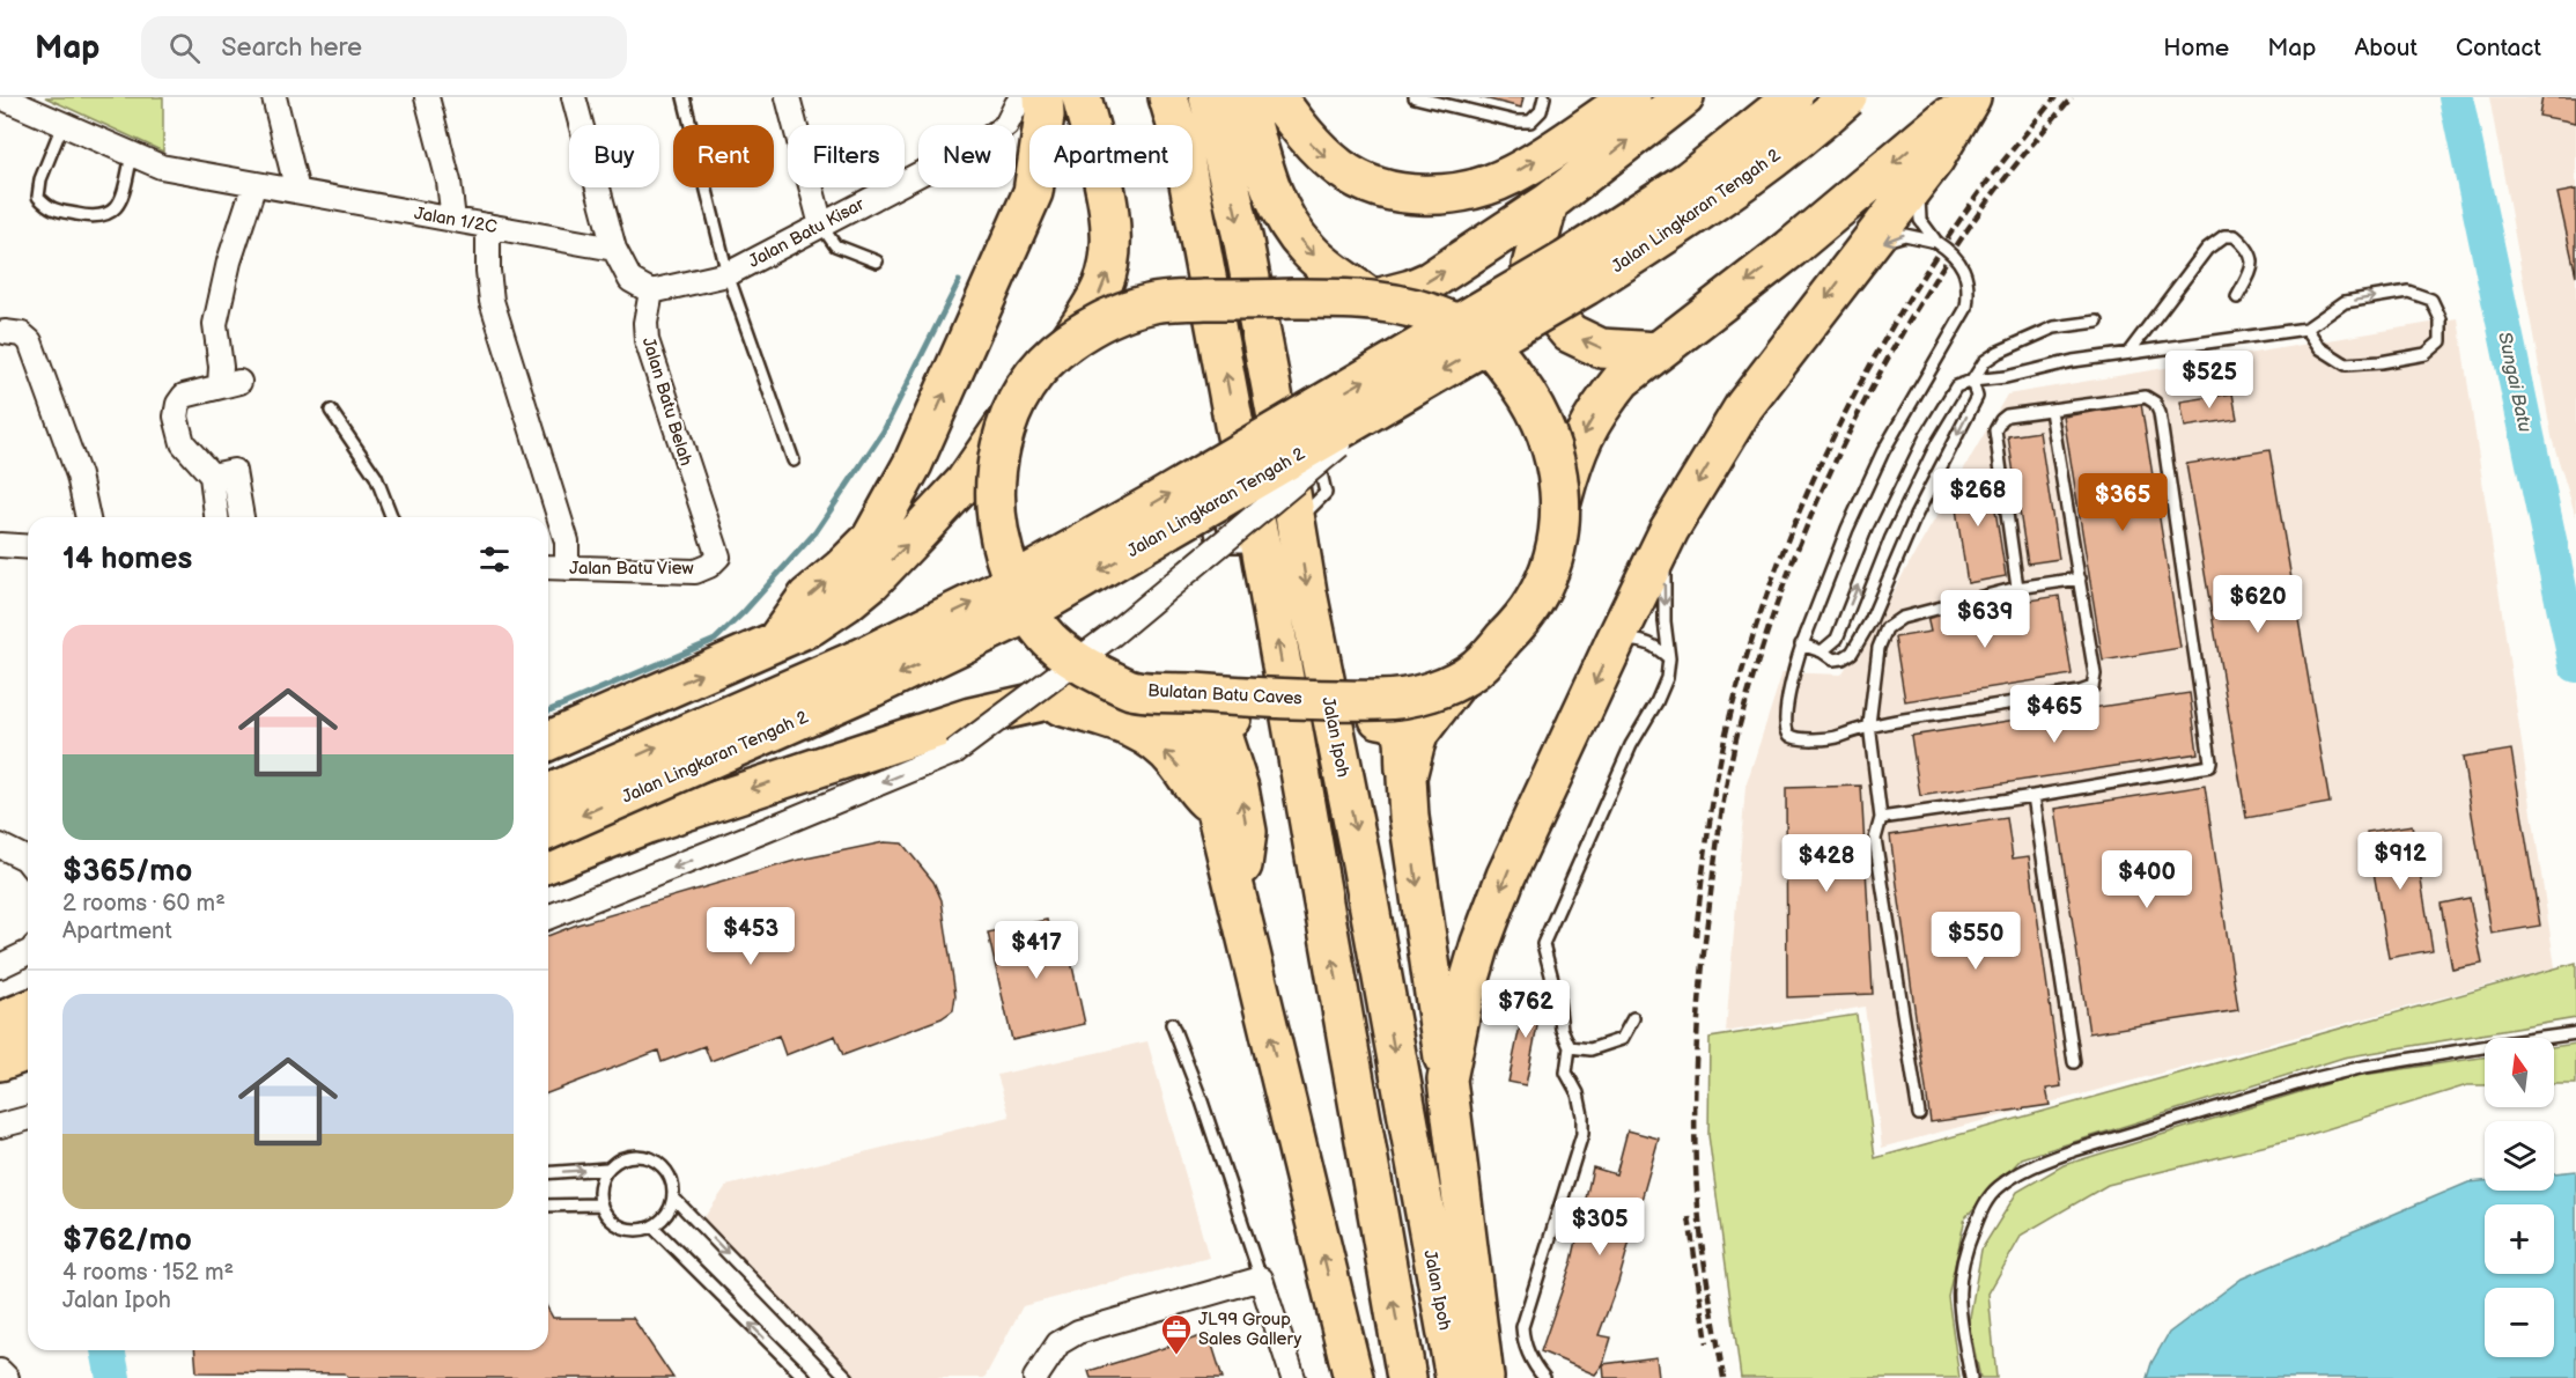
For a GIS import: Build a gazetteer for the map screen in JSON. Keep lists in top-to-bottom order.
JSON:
{
  "streets": {
    "highway": ["Jalan Lingkaran Tengah 2", "Bulatan Batu Caves", "Jalan Ipoh"],
    "street": [
      "Jalan 1/2C",
      "Jalan Batu Kisar",
      "Jalan Batu Belah",
      "Jalan Batu View"
    ]
  },
  "crossings": [
    ["Jalan Batu Kisar", "Jalan Batu Belah"],
    ["Jalan Batu Belah", "Jalan Batu View"]
  ],
  "water": ["Sungai Batu"],
  "places": {
    "office": ["JL99 Group Sales Gallery"]
  },
  "north": "top",
  "page": {
    "header": "Map",
    "search": "Search here",
    "nav": [
      "Home",
      "Map",
      "About",
      "Contact"
    ],
    "chip": [
      "Buy",
      "Rent",
      "Filters",
      "New",
      "Apartment"
    ],
    "price": [
      "$525",
      "$268",
      "$365",
      "$620",
      "$639",
      "$465",
      "$912",
      "$428",
      "$400",
      "$453",
      "$550",
      "$417",
      "$762",
      "$305"
    ],
    "heading": "14 homes",
    "list": [
      {
        "name": "$365/mo",
        "note": "2 rooms · 60 m² · Apartment"
      },
      {
        "name": "$762/mo",
        "note": "4 rooms · 152 m² · Jalan Ipoh"
      }
    ],
    "map_buttons": ["+", "−"]
  }
}
